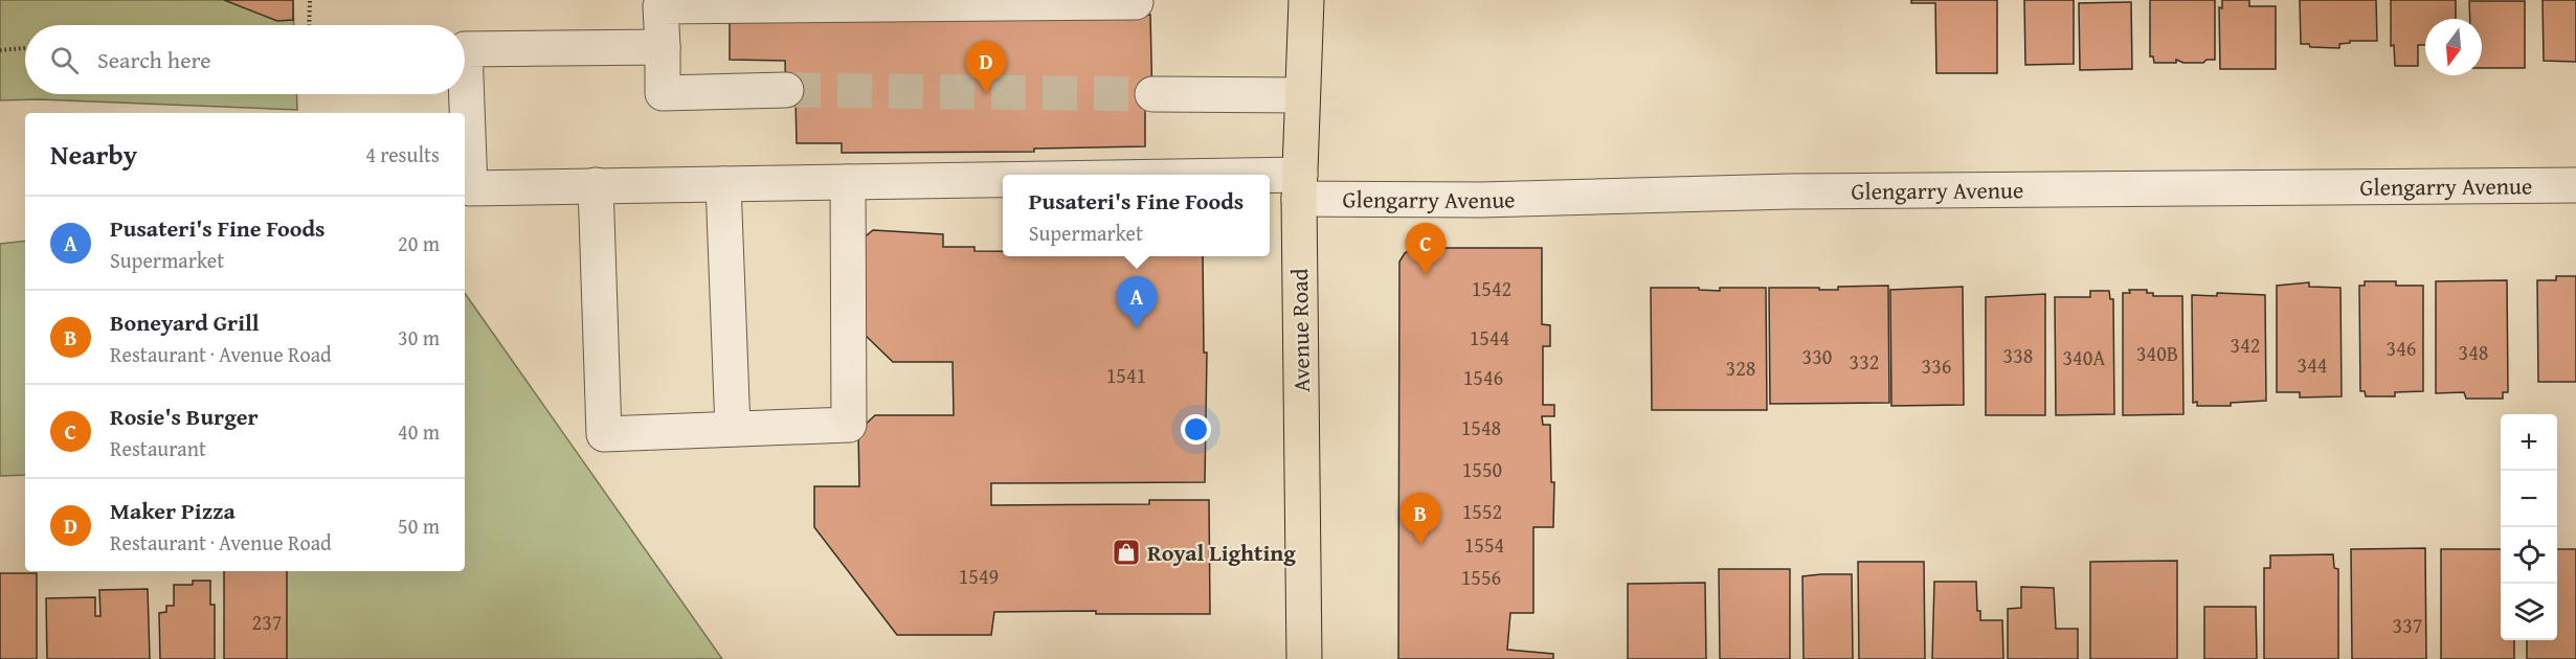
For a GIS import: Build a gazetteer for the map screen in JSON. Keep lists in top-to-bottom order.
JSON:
{
  "streets": {
    "main road": ["Avenue Road"],
    "street": ["Glengarry Avenue"]
  },
  "crossings": [
    ["Glengarry Avenue", "Avenue Road"]
  ],
  "places": {
    "shop": ["Royal Lighting"]
  },
  "house_numbers": [
    "1542",
    "1544",
    "342",
    "346",
    "348",
    "340B",
    "338",
    "330",
    "340A",
    "332",
    "344",
    "336",
    "328",
    "1541",
    "1546",
    "1548",
    "1550",
    "1552",
    "1554",
    "1549",
    "1556",
    "237",
    "337"
  ],
  "north": "bottom",
  "page": {
    "search": "Search here",
    "pins": [
      "D",
      "C",
      "A",
      "B"
    ],
    "heading": ["Nearby", "4 results"],
    "popup": ["Pusateri's Fine Foods", "Supermarket"],
    "list": [
      {
        "mark": "A",
        "name": "Pusateri's Fine Foods",
        "note": "Supermarket",
        "value": "20 m"
      },
      {
        "mark": "B",
        "name": "Boneyard Grill",
        "note": "Restaurant · Avenue Road",
        "value": "30 m"
      },
      {
        "mark": "C",
        "name": "Rosie's Burger",
        "note": "Restaurant",
        "value": "40 m"
      },
      {
        "mark": "D",
        "name": "Maker Pizza",
        "note": "Restaurant · Avenue Road",
        "value": "50 m"
      }
    ],
    "map_buttons": ["+", "−"]
  }
}
